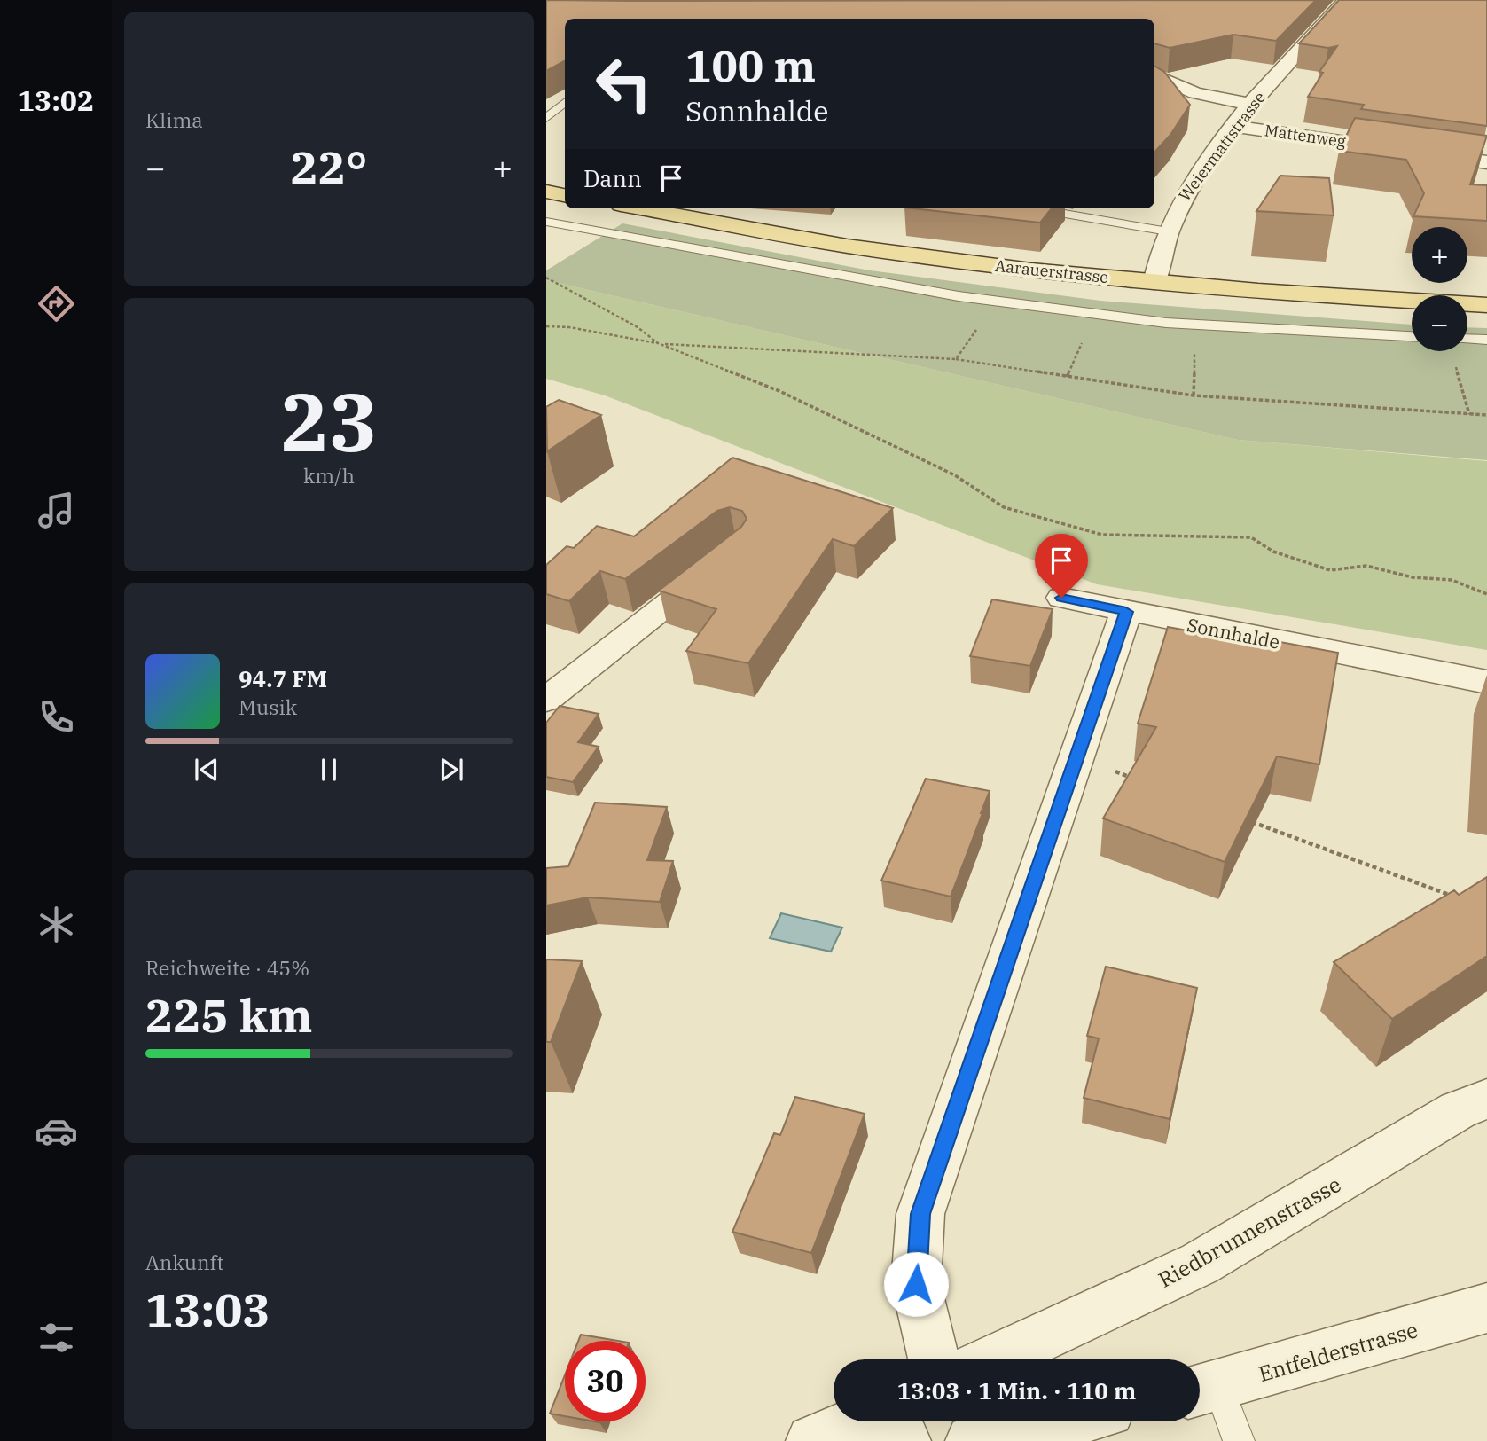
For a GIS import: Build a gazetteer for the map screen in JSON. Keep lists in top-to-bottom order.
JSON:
{
  "streets": {
    "main road": ["Aarauerstrasse"],
    "street": [
      "Mattenweg",
      "Weiermattstrasse",
      "Sonnhalde",
      "Riedbrunnenstrasse",
      "Entfelderstrasse"
    ]
  },
  "crossings": [
    ["Mattenweg", "Weiermattstrasse"],
    ["Weiermattstrasse", "Aarauerstrasse"]
  ],
  "page": {
    "tabs": "13:02",
    "tile": [
      "Klima",
      ["23", "km/h"],
      ["Reichweite · 45%", "225 km"],
      ["Ankunft", "13:03"]
    ],
    "turn": ["100 m", "Sonnhalde"],
    "heat": ["−", "22°", "+"],
    "then": "Dann",
    "map_buttons": ["+", "−"],
    "song": ["94.7 FM", "Musik"],
    "limit": "30",
    "trip": "13:03 · 1 Min. · 110 m"
  }
}
